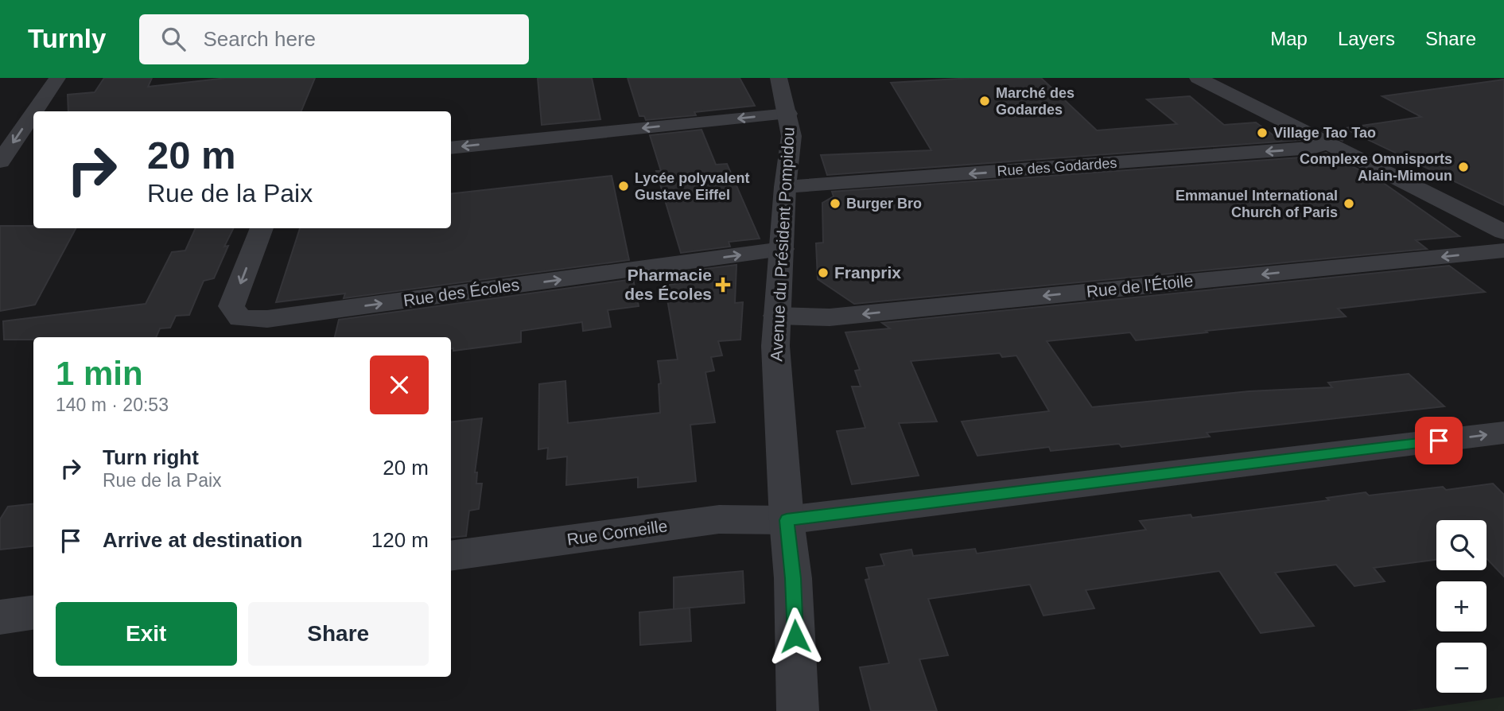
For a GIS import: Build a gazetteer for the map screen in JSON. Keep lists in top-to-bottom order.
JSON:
{
  "streets": {
    "street": [
      "Rue des Godardes",
      "Avenue du Président Pompidou",
      "Rue de l'Étoile",
      "Rue des Écoles",
      "Rue Corneille"
    ]
  },
  "crossings": [
    ["Rue des Godardes", "Avenue du Président Pompidou"],
    ["Avenue du Président Pompidou", "Rue de l'Étoile"],
    ["Avenue du Président Pompidou", "Rue des Écoles"],
    ["Avenue du Président Pompidou", "Rue Corneille"]
  ],
  "one_way": ["Rue des Godardes", "Rue de l'Étoile", "Rue Corneille"],
  "places": {
    "other": [
      "Marché des Godardes",
      "Village Tao Tao",
      "Complexe Omnisports Alain-Mimoun",
      "Lycée polyvalent Gustave Eiffel",
      "Burger Bro",
      "Emmanuel International Church of Paris",
      "Franprix"
    ],
    "health": ["Pharmacie des Écoles"]
  },
  "page": {
    "header": "Turnly",
    "search": "Search here",
    "nav": ["Map", "Layers", "Share"],
    "turn": ["20 m", "Rue de la Paix"],
    "heading": ["1 min", "140 m · 20:53"],
    "list": [
      {
        "name": "Turn right",
        "note": "Rue de la Paix",
        "value": "20 m"
      },
      {
        "name": "Arrive at destination",
        "value": "120 m"
      }
    ],
    "map_buttons": ["+", "−"],
    "buttons": ["Exit", "Share"]
  }
}
